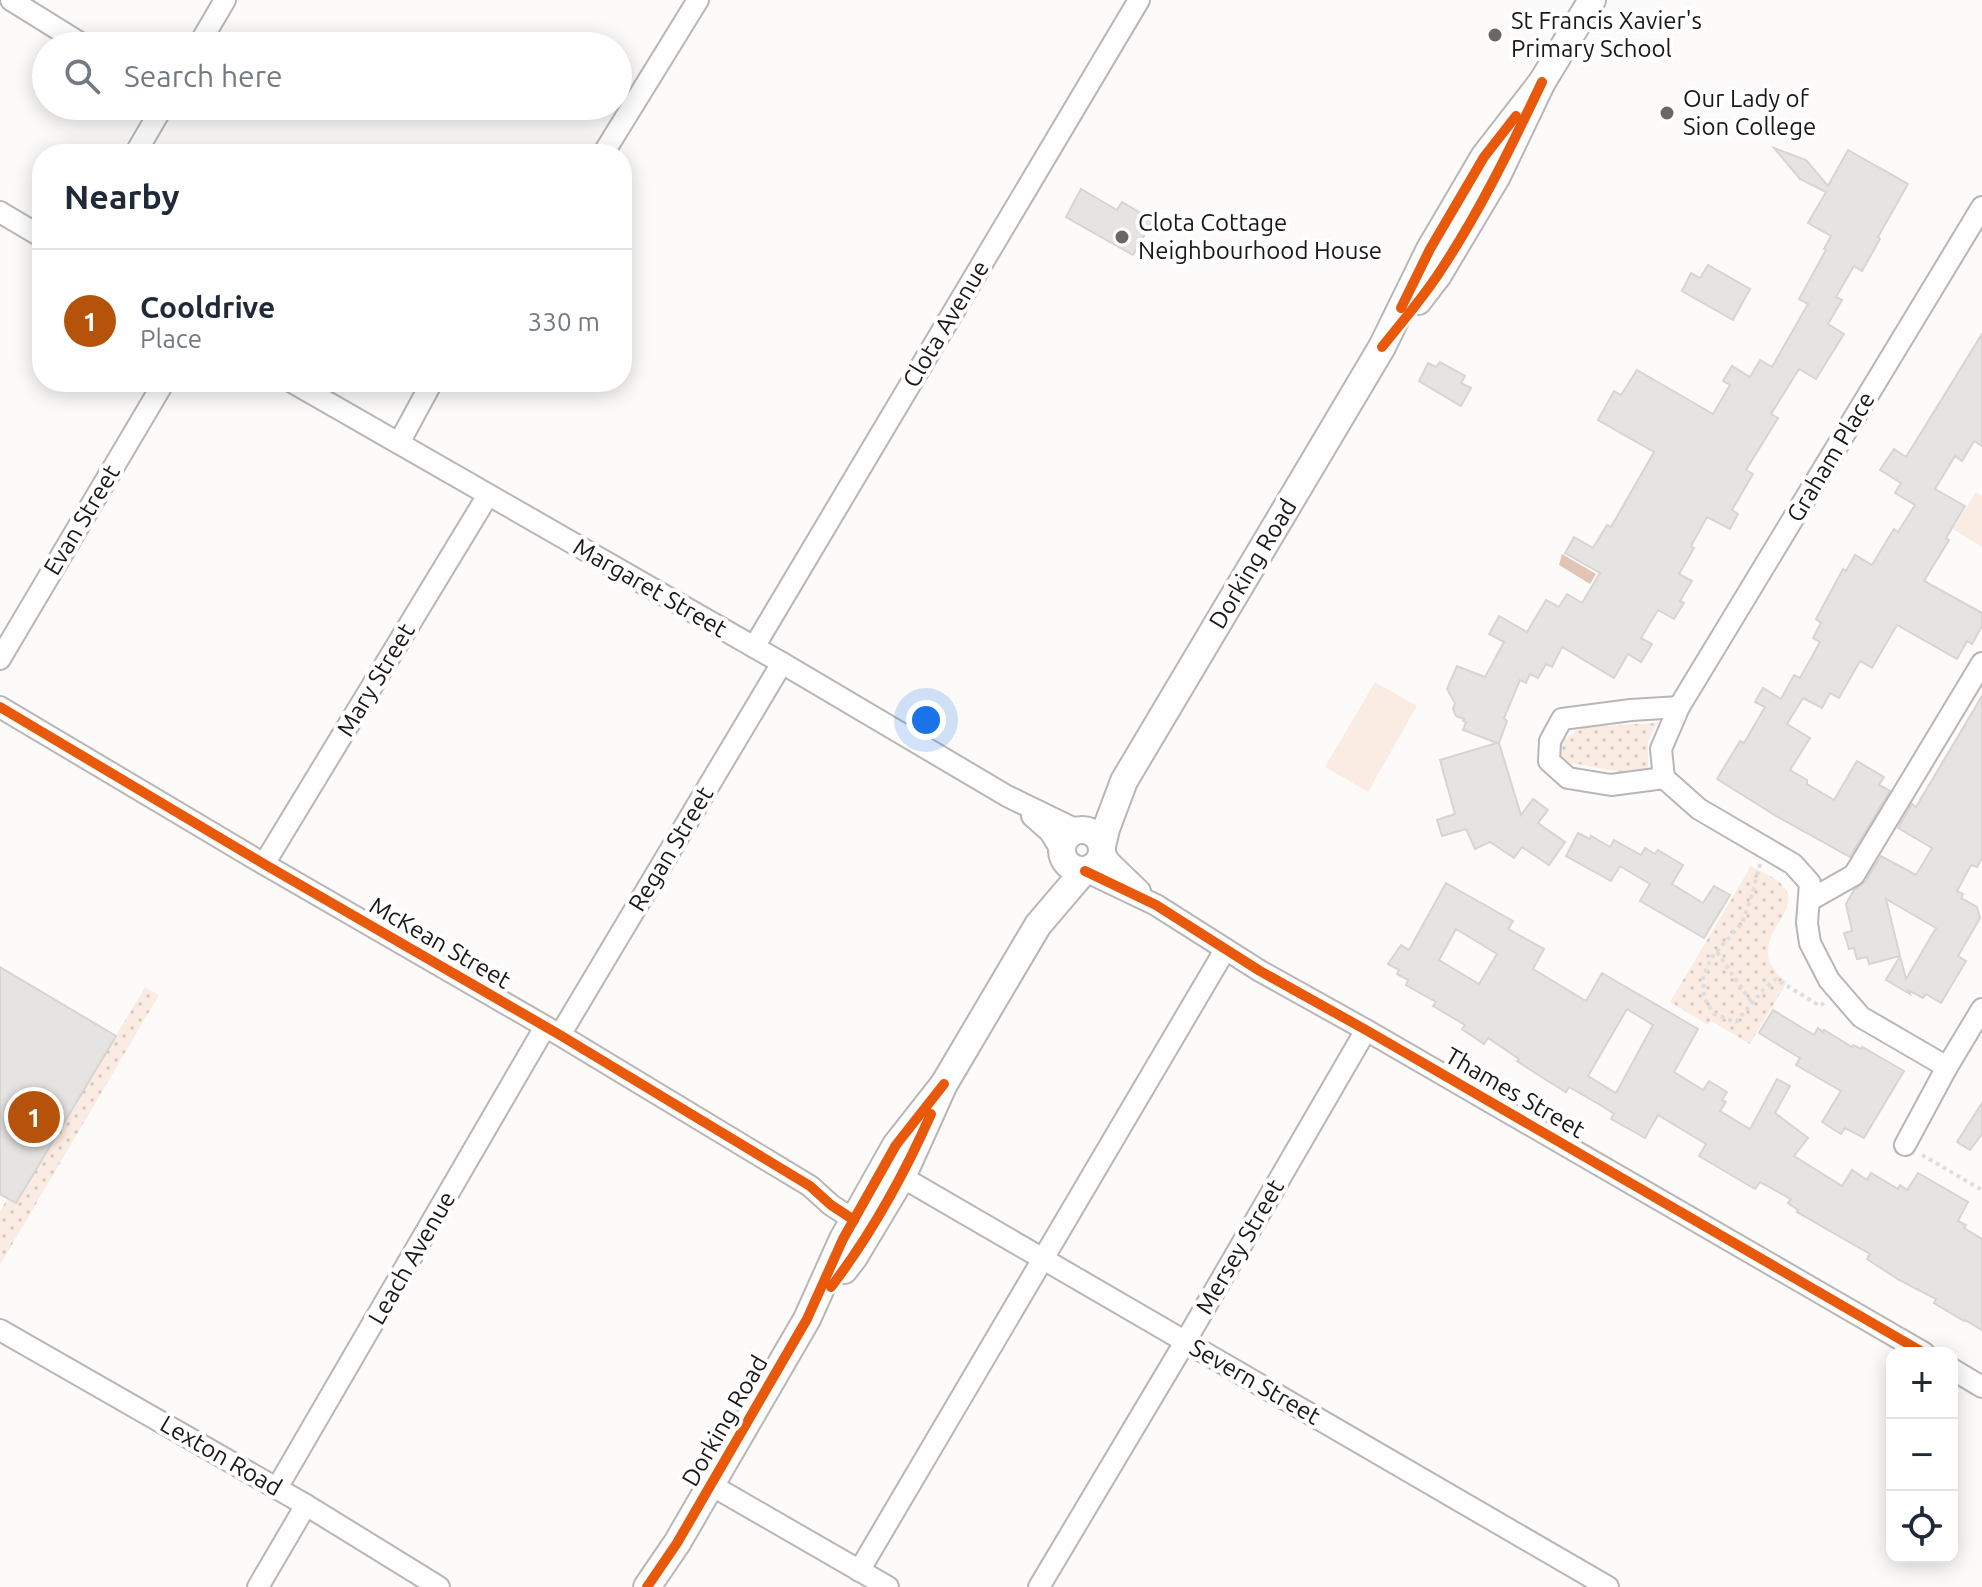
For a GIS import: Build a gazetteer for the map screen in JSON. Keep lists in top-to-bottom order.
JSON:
{
  "streets": {
    "main road": ["Dorking Road"],
    "street": [
      "Clota Avenue",
      "Graham Place",
      "Evan Street",
      "Margaret Street",
      "Mary Street",
      "Regan Street",
      "McKean Street",
      "Thames Street",
      "Mersey Street",
      "Leach Avenue",
      "Severn Street",
      "Lexton Road"
    ]
  },
  "crossings": [
    ["Clota Avenue", "Margaret Street"],
    ["Dorking Road", "Margaret Street"],
    ["Dorking Road", "McKean Street"],
    ["Dorking Road", "Thames Street"],
    ["Dorking Road", "Severn Street"],
    ["Margaret Street", "Mary Street"],
    ["Margaret Street", "Regan Street"],
    ["Margaret Street", "Thames Street"],
    ["Mary Street", "McKean Street"],
    ["Regan Street", "McKean Street"],
    ["Regan Street", "Leach Avenue"],
    ["McKean Street", "Leach Avenue"],
    ["Thames Street", "Mersey Street"],
    ["Mersey Street", "Severn Street"],
    ["Leach Avenue", "Lexton Road"]
  ],
  "places": ["St Francis Xavier's Primary School", "Our Lady of Sion College", "Clota Cottage Neighbourhood House"],
  "page": {
    "search": "Search here",
    "heading": "Nearby",
    "list": [
      {
        "mark": "1",
        "name": "Cooldrive",
        "note": "Place",
        "value": "330 m"
      }
    ],
    "pins": "1",
    "map_buttons": ["+", "−"]
  }
}
